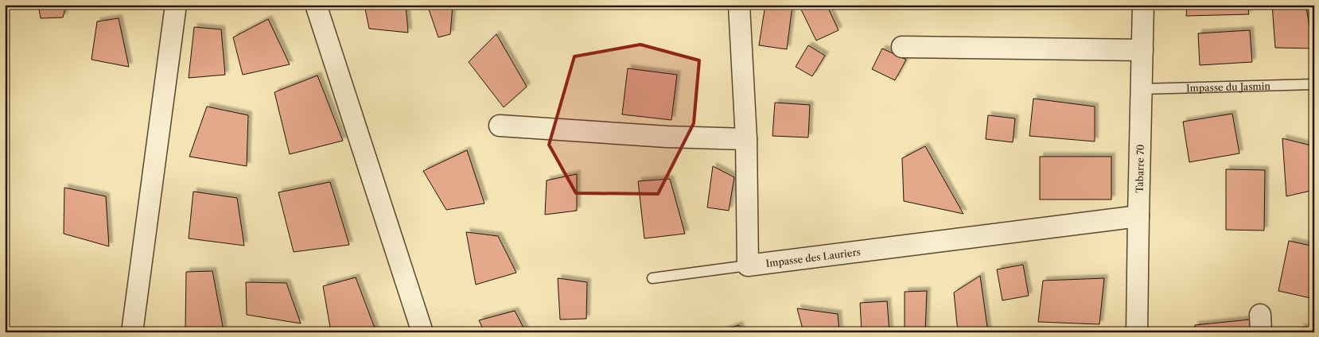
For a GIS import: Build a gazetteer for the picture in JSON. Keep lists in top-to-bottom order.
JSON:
{
  "streets": {
    "street": ["Tabarre 70", "Impasse des Lauriers"],
    "lane": ["Impasse du Jasmin"]
  },
  "crossings": [
    ["Impasse du Jasmin", "Tabarre 70"],
    ["Tabarre 70", "Impasse des Lauriers"]
  ]
}
